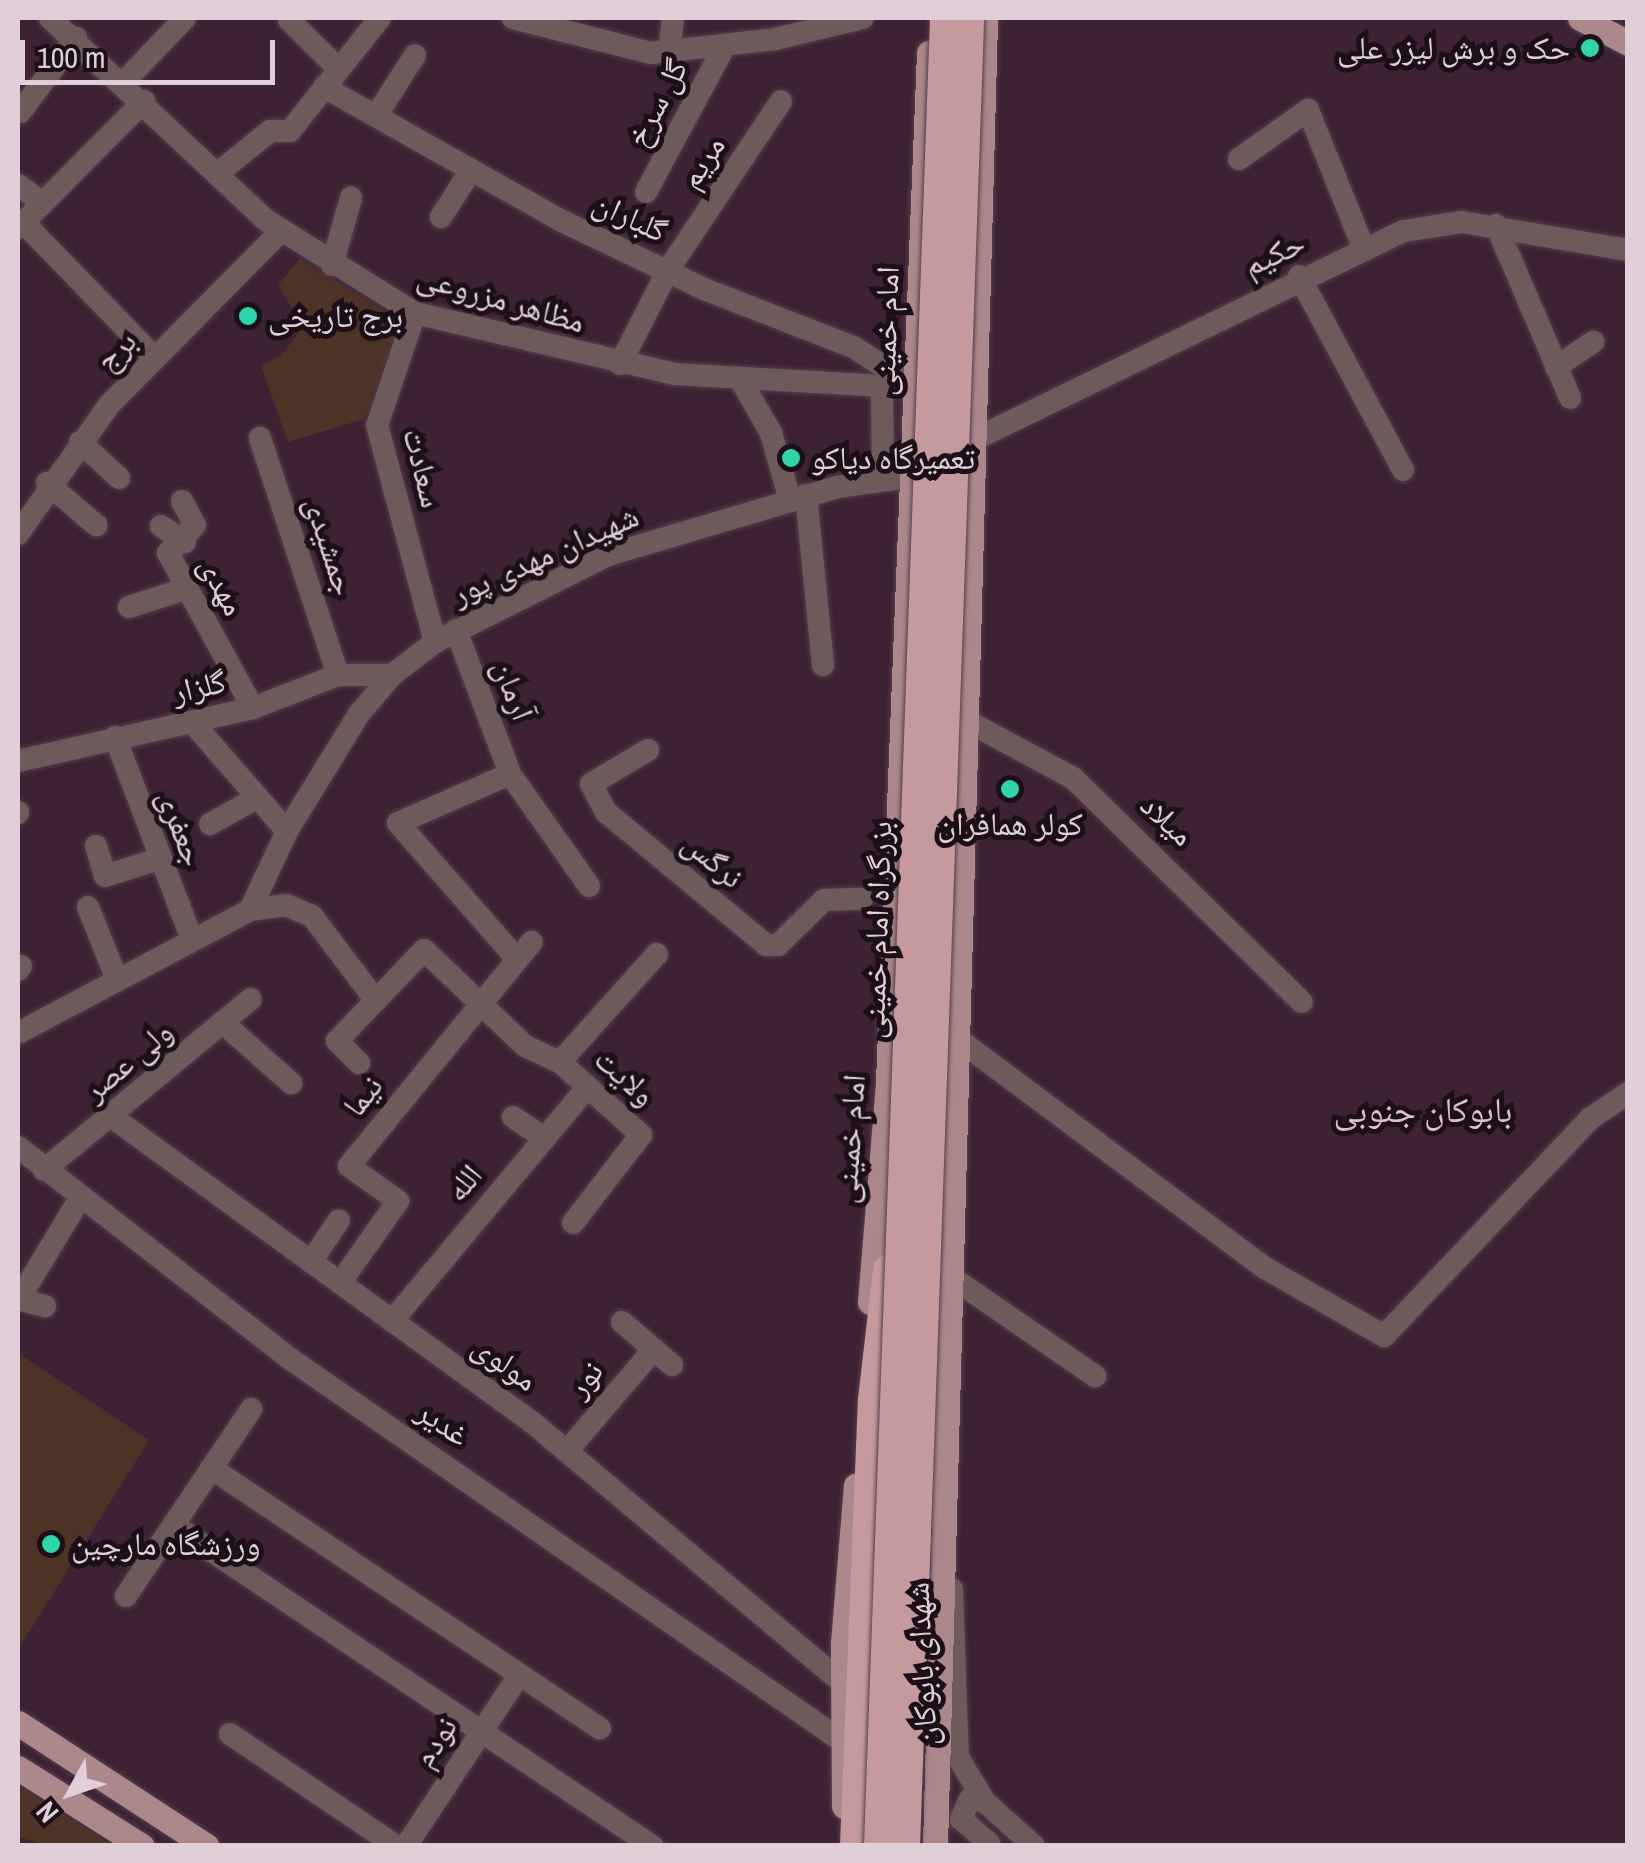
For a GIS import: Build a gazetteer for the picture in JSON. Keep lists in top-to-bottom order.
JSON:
{
  "streets": {
    "highway": ["بزرگراه امام خمینی"],
    "main road": ["امام خمینی"],
    "street": [
      "گل سرخ",
      "مریم",
      "گلباران",
      "حکیم",
      "مظاهر مزروعی",
      "برج",
      "سعادت",
      "جمشیدی",
      "شهیدان مهدی پور",
      "مهدی",
      "گلزار",
      "آرمان",
      "میلاد",
      "جعفری",
      "نرگس",
      "ولی عصر",
      "ولایت",
      "نیما",
      "الله",
      "مولوی",
      "نور",
      "غدیر",
      "شهدای بابوکان",
      "نودم"
    ]
  },
  "crossings": [
    ["مریم", "گلباران"],
    ["مریم", "مظاهر مزروعی"],
    ["گلباران", "مظاهر مزروعی"],
    ["گلباران", "امام خمینی"],
    ["مظاهر مزروعی", "امام خمینی"],
    ["مظاهر مزروعی", "برج"],
    ["مظاهر مزروعی", "سعادت"],
    ["امام خمینی", "شهیدان مهدی پور"],
    ["امام خمینی", "مولوی"],
    ["امام خمینی", "غدیر"],
    ["سعادت", "شهیدان مهدی پور"],
    ["جمشیدی", "گلزار"],
    ["شهیدان مهدی پور", "گلزار"],
    ["شهیدان مهدی پور", "آرمان"],
    ["مهدی", "گلزار"],
    ["گلزار", "جعفری"],
    ["آرمان", "نیما"],
    ["ولی عصر", "مولوی"],
    ["ولی عصر", "غدیر"],
    ["ولایت", "نیما"],
    ["ولایت", "الله"],
    ["نیما", "مولوی"],
    ["الله", "مولوی"],
    ["مولوی", "نور"]
  ],
  "districts": ["بابوکان جنوبی"],
  "places": [
    "حک و برش لیزر علی",
    "برج تاریخی",
    "تعمیرگاه دیاکو",
    "کولر همافران",
    "ورزشگاه مارچین"
  ],
  "scale_bar": "100 m",
  "north": "bottom left"
}
